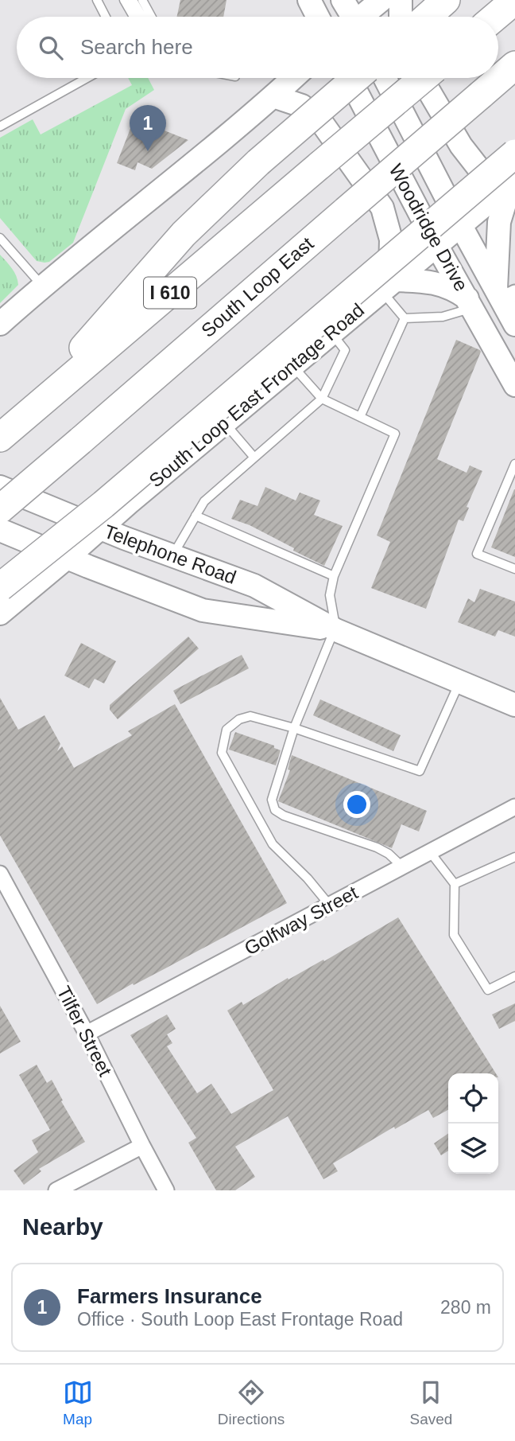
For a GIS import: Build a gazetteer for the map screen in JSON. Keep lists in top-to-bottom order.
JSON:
{
  "streets": {
    "highway": ["South Loop East", "I 610"],
    "main road": ["Woodridge Drive", "South Loop East Frontage Road", "Telephone Road"],
    "street": ["Golfway Street", "Tilfer Street"]
  },
  "crossings": [
    ["Woodridge Drive", "South Loop East Frontage Road"],
    ["South Loop East Frontage Road", "Telephone Road"],
    ["Golfway Street", "Tilfer Street"]
  ],
  "page": {
    "search": "Search here",
    "pins": "1",
    "heading": "Nearby",
    "list": [
      {
        "mark": "1",
        "name": "Farmers Insurance",
        "note": "Office · South Loop East Frontage Road",
        "value": "280 m"
      }
    ],
    "nav": ["Map", "Directions", "Saved"]
  }
}
